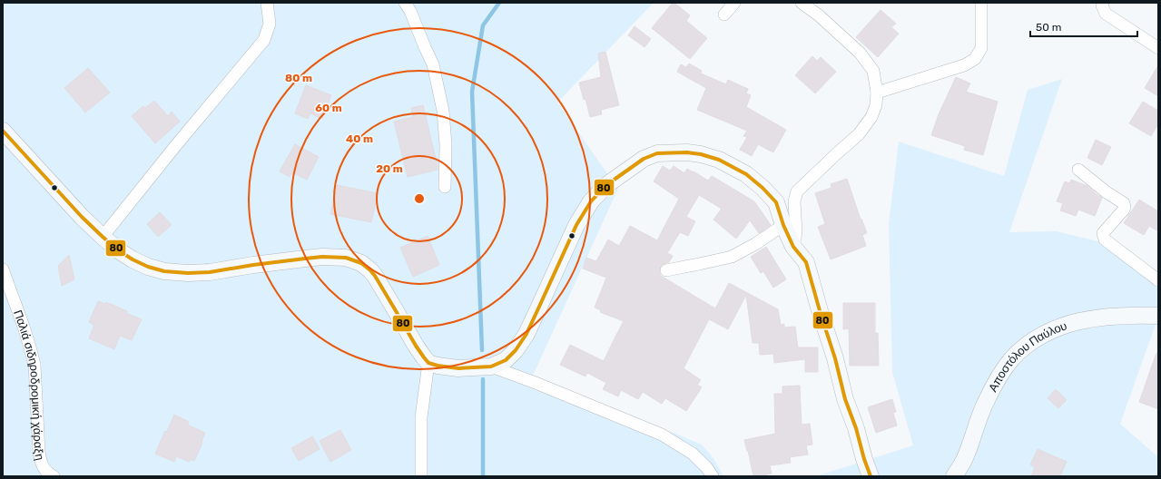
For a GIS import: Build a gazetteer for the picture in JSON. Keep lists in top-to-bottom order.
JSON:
{
  "streets": {
    "street": ["Αποστόλου Παύλου", "Παλιά σιδηροδρομική χάραξη"]
  },
  "lines": ["transit line 80"],
  "scale_bar": "50 m",
  "rings": [
    "80 m",
    "60 m",
    "40 m",
    "20 m"
  ]
}
